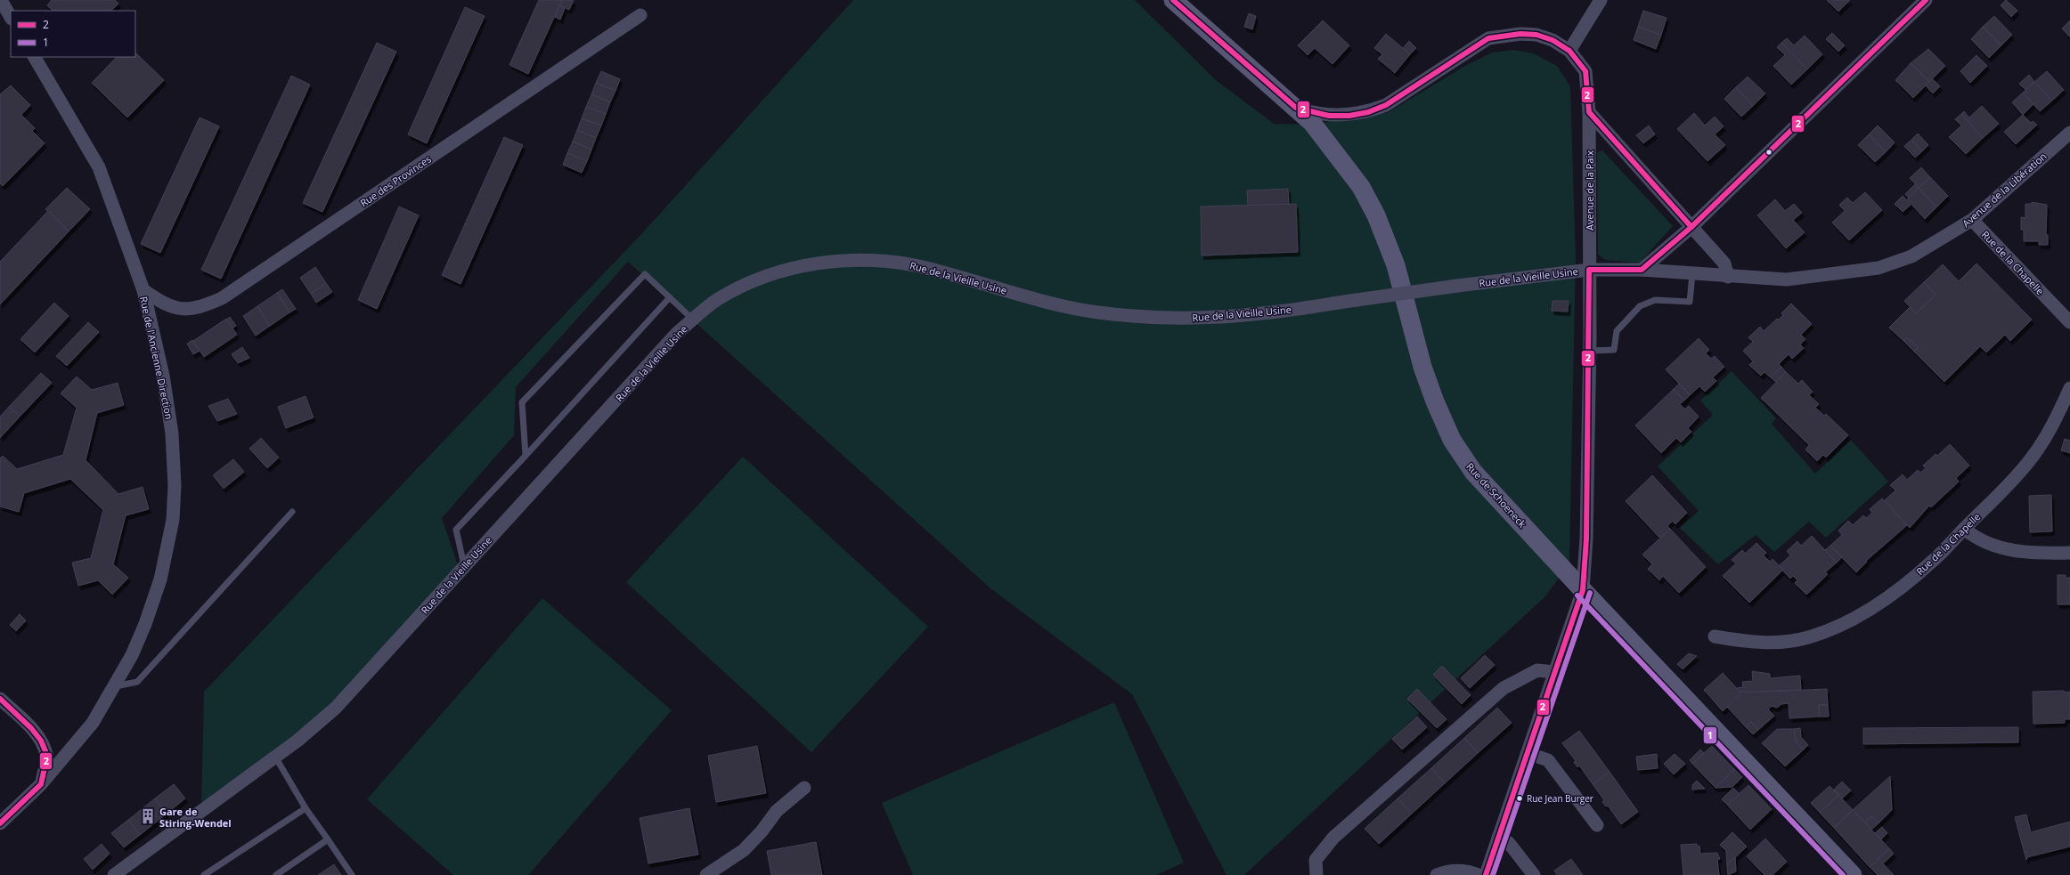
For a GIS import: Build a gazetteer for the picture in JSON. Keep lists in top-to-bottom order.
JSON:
{
  "streets": {
    "main road": ["Rue de Schoeneck"],
    "street": [
      "Rue des Provinces",
      "Avenue de la Libération",
      "Avenue de la Paix",
      "Rue de la Chapelle",
      "Rue de la Vieille Usine",
      "Rue de l'Ancienne Direction"
    ]
  },
  "crossings": [
    ["Rue des Provinces", "Rue de l'Ancienne Direction"],
    ["Avenue de la Libération", "Rue de la Chapelle"],
    ["Avenue de la Libération", "Rue de la Vieille Usine"],
    ["Avenue de la Paix", "Rue de la Vieille Usine"],
    ["Avenue de la Paix", "Rue de Schoeneck"]
  ],
  "places": {
    "other": ["Rue Jean Burger"],
    "building": ["Gare de Stiring-Wendel"]
  },
  "lines": ["transit line 2", "transit line 1"],
  "legend": ["2", "1"]
}
